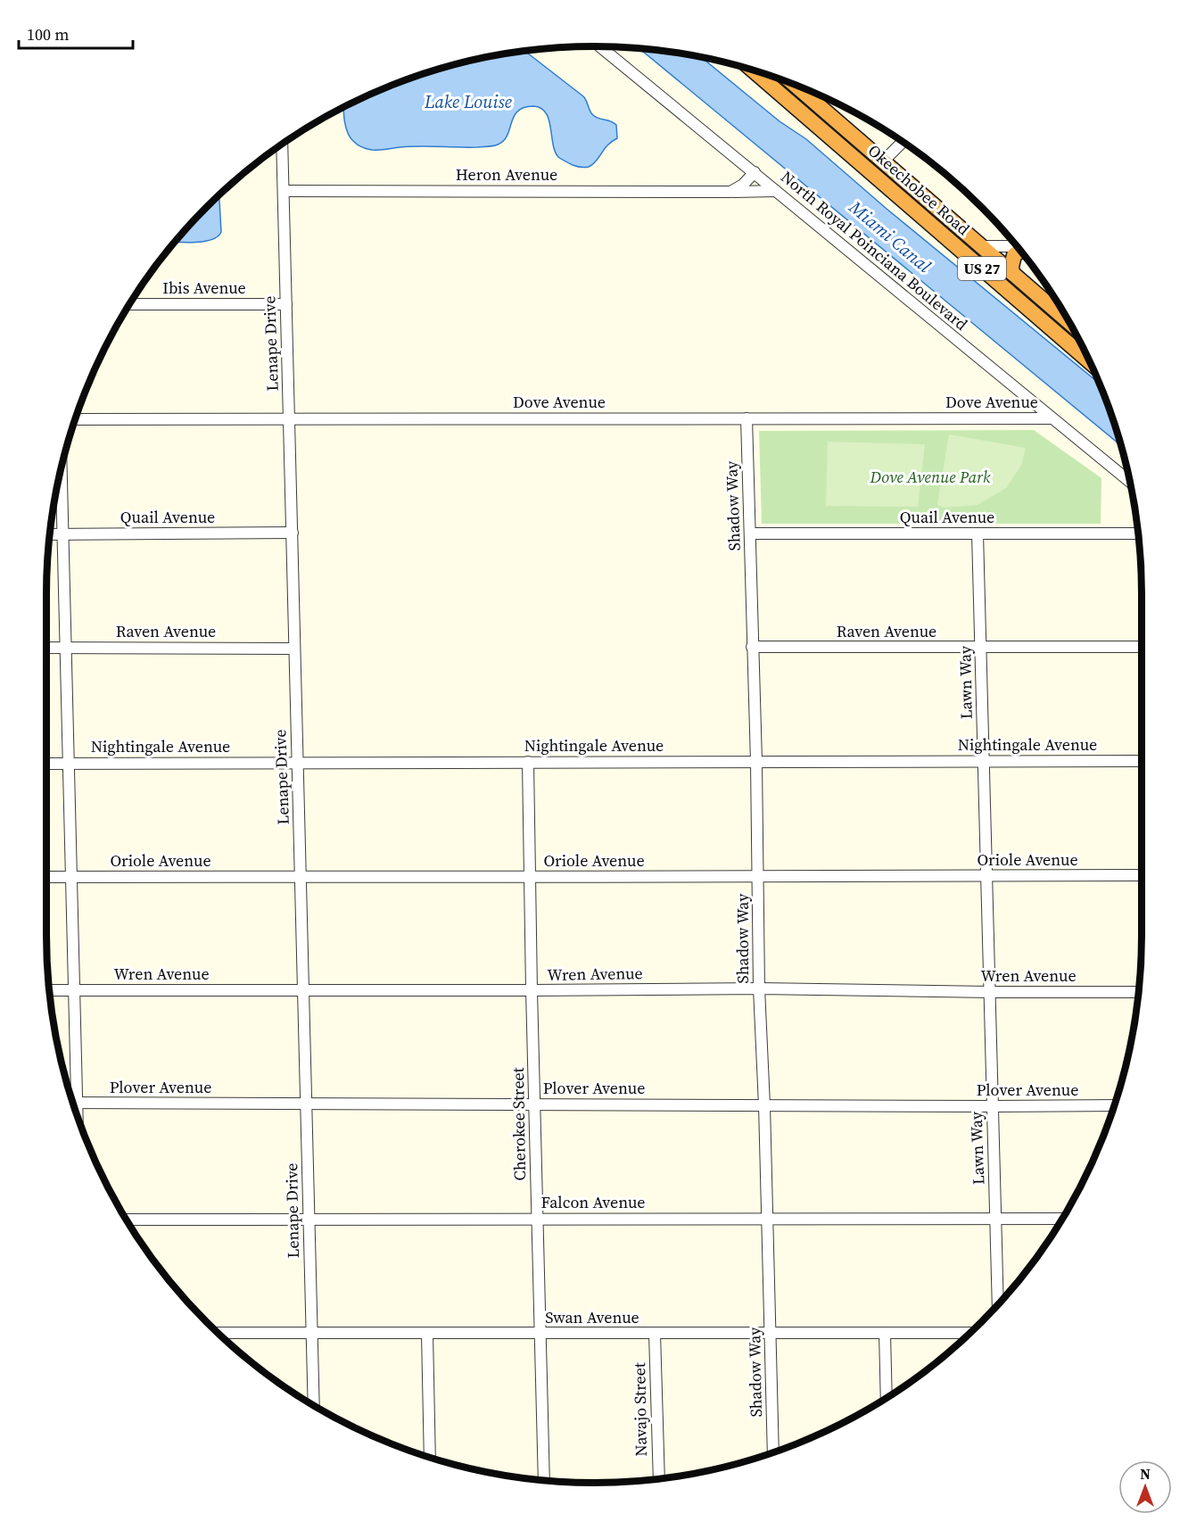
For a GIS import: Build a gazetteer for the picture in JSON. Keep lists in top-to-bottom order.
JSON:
{
  "streets": {
    "highway": ["Okeechobee Road", "US 27"],
    "street": [
      "Heron Avenue",
      "North Royal Poinciana Boulevard",
      "Ibis Avenue",
      "Lenape Drive",
      "Dove Avenue",
      "Shadow Way",
      "Quail Avenue",
      "Raven Avenue",
      "Lawn Way",
      "Nightingale Avenue",
      "Oriole Avenue",
      "Wren Avenue",
      "Plover Avenue",
      "Cherokee Street",
      "Falcon Avenue",
      "Swan Avenue",
      "Navajo Street"
    ]
  },
  "crossings": [
    ["Heron Avenue", "North Royal Poinciana Boulevard"],
    ["Heron Avenue", "Lenape Drive"],
    ["North Royal Poinciana Boulevard", "Dove Avenue"],
    ["Ibis Avenue", "Lenape Drive"],
    ["Lenape Drive", "Dove Avenue"],
    ["Lenape Drive", "Quail Avenue"],
    ["Lenape Drive", "Raven Avenue"],
    ["Lenape Drive", "Nightingale Avenue"],
    ["Lenape Drive", "Oriole Avenue"],
    ["Lenape Drive", "Wren Avenue"],
    ["Lenape Drive", "Plover Avenue"],
    ["Lenape Drive", "Falcon Avenue"],
    ["Lenape Drive", "Swan Avenue"],
    ["Dove Avenue", "Shadow Way"],
    ["Shadow Way", "Quail Avenue"],
    ["Shadow Way", "Raven Avenue"],
    ["Shadow Way", "Nightingale Avenue"],
    ["Shadow Way", "Oriole Avenue"],
    ["Shadow Way", "Wren Avenue"],
    ["Shadow Way", "Plover Avenue"],
    ["Shadow Way", "Falcon Avenue"],
    ["Shadow Way", "Swan Avenue"],
    ["Quail Avenue", "Lawn Way"],
    ["Raven Avenue", "Lawn Way"],
    ["Lawn Way", "Nightingale Avenue"],
    ["Lawn Way", "Oriole Avenue"],
    ["Lawn Way", "Wren Avenue"],
    ["Lawn Way", "Plover Avenue"],
    ["Lawn Way", "Falcon Avenue"],
    ["Nightingale Avenue", "Cherokee Street"],
    ["Oriole Avenue", "Cherokee Street"],
    ["Wren Avenue", "Cherokee Street"],
    ["Plover Avenue", "Cherokee Street"],
    ["Cherokee Street", "Falcon Avenue"],
    ["Cherokee Street", "Swan Avenue"],
    ["Swan Avenue", "Navajo Street"]
  ],
  "water": ["Lake Louise", "Miami Canal"],
  "parks": ["Dove Avenue Park"],
  "scale_bar": "100 m",
  "north": "top"
}
